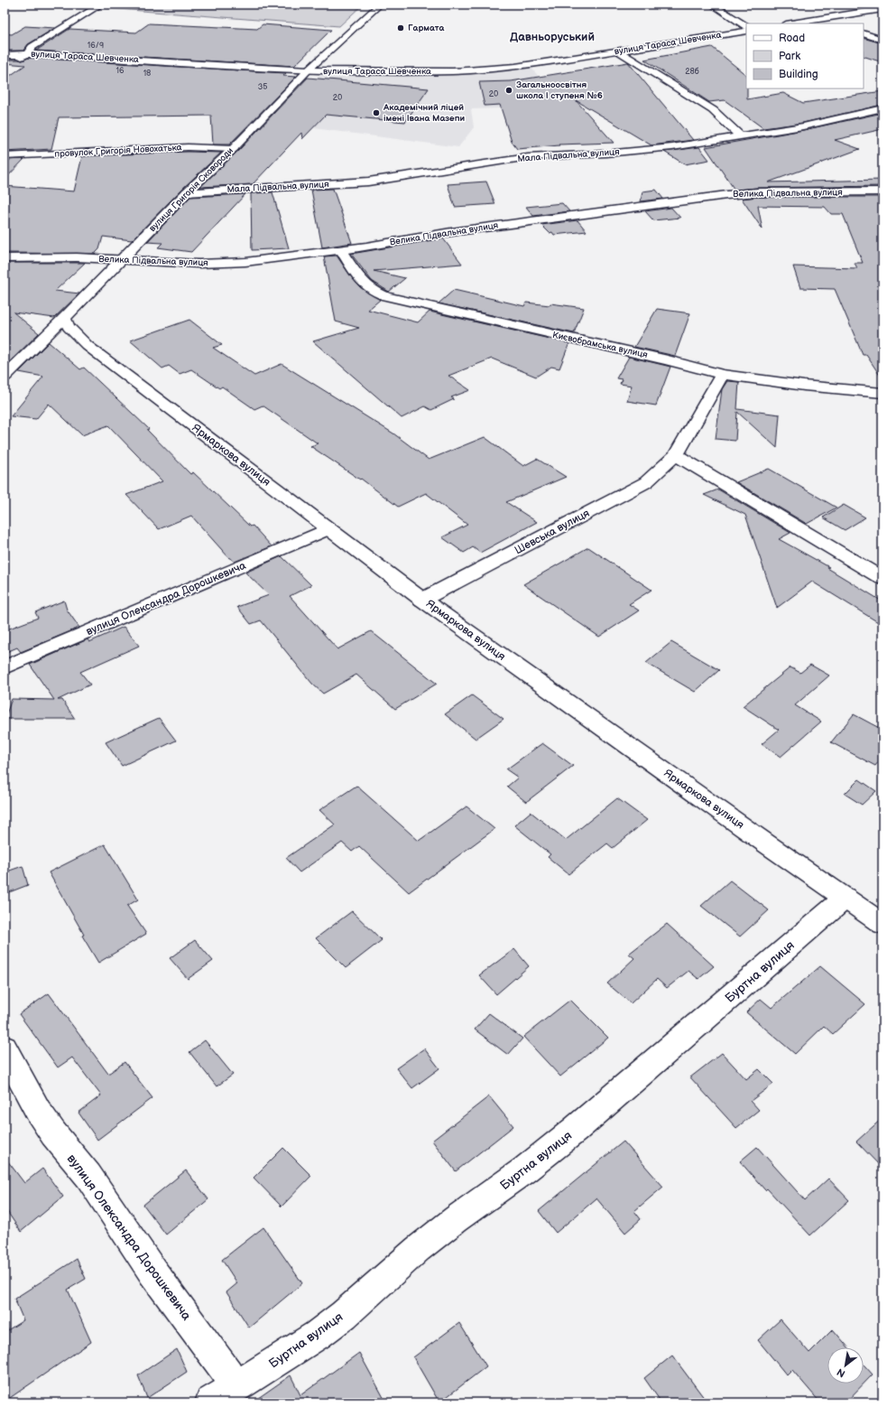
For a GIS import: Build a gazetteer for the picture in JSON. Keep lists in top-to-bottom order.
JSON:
{
  "streets": {
    "street": [
      "вулиця Тараса Шевченка",
      "провулок Григорія Новохатька",
      "Мала Підвальна вулиця",
      "вулиця Григорія Сковороди",
      "Велика Підвальна вулиця",
      "Києвобрамська вулиця",
      "Ярмаркова вулиця",
      "Шевська вулиця",
      "вулиця Олександра Дорошкевича",
      "Буртна вулиця"
    ]
  },
  "crossings": [
    ["вулиця Тараса Шевченка", "вулиця Григорія Сковороди"],
    ["провулок Григорія Новохатька", "вулиця Григорія Сковороди"],
    ["Мала Підвальна вулиця", "вулиця Григорія Сковороди"],
    ["вулиця Григорія Сковороди", "Велика Підвальна вулиця"],
    ["вулиця Григорія Сковороди", "Ярмаркова вулиця"],
    ["Велика Підвальна вулиця", "Києвобрамська вулиця"],
    ["Києвобрамська вулиця", "Шевська вулиця"],
    ["Ярмаркова вулиця", "Шевська вулиця"],
    ["Ярмаркова вулиця", "вулиця Олександра Дорошкевича"],
    ["Ярмаркова вулиця", "Буртна вулиця"],
    ["вулиця Олександра Дорошкевича", "Буртна вулиця"]
  ],
  "districts": ["Давньоруський"],
  "places": ["Гармата", "Загальноосвітня школа І ступеня №6", "Академічний ліцей імені Івана Мазепи"],
  "house_numbers": [
    "16/9",
    "16",
    "28б",
    "18",
    "35",
    "20",
    "20"
  ],
  "legend": ["Road", "Park", "Building"],
  "north": "bottom left"
}
